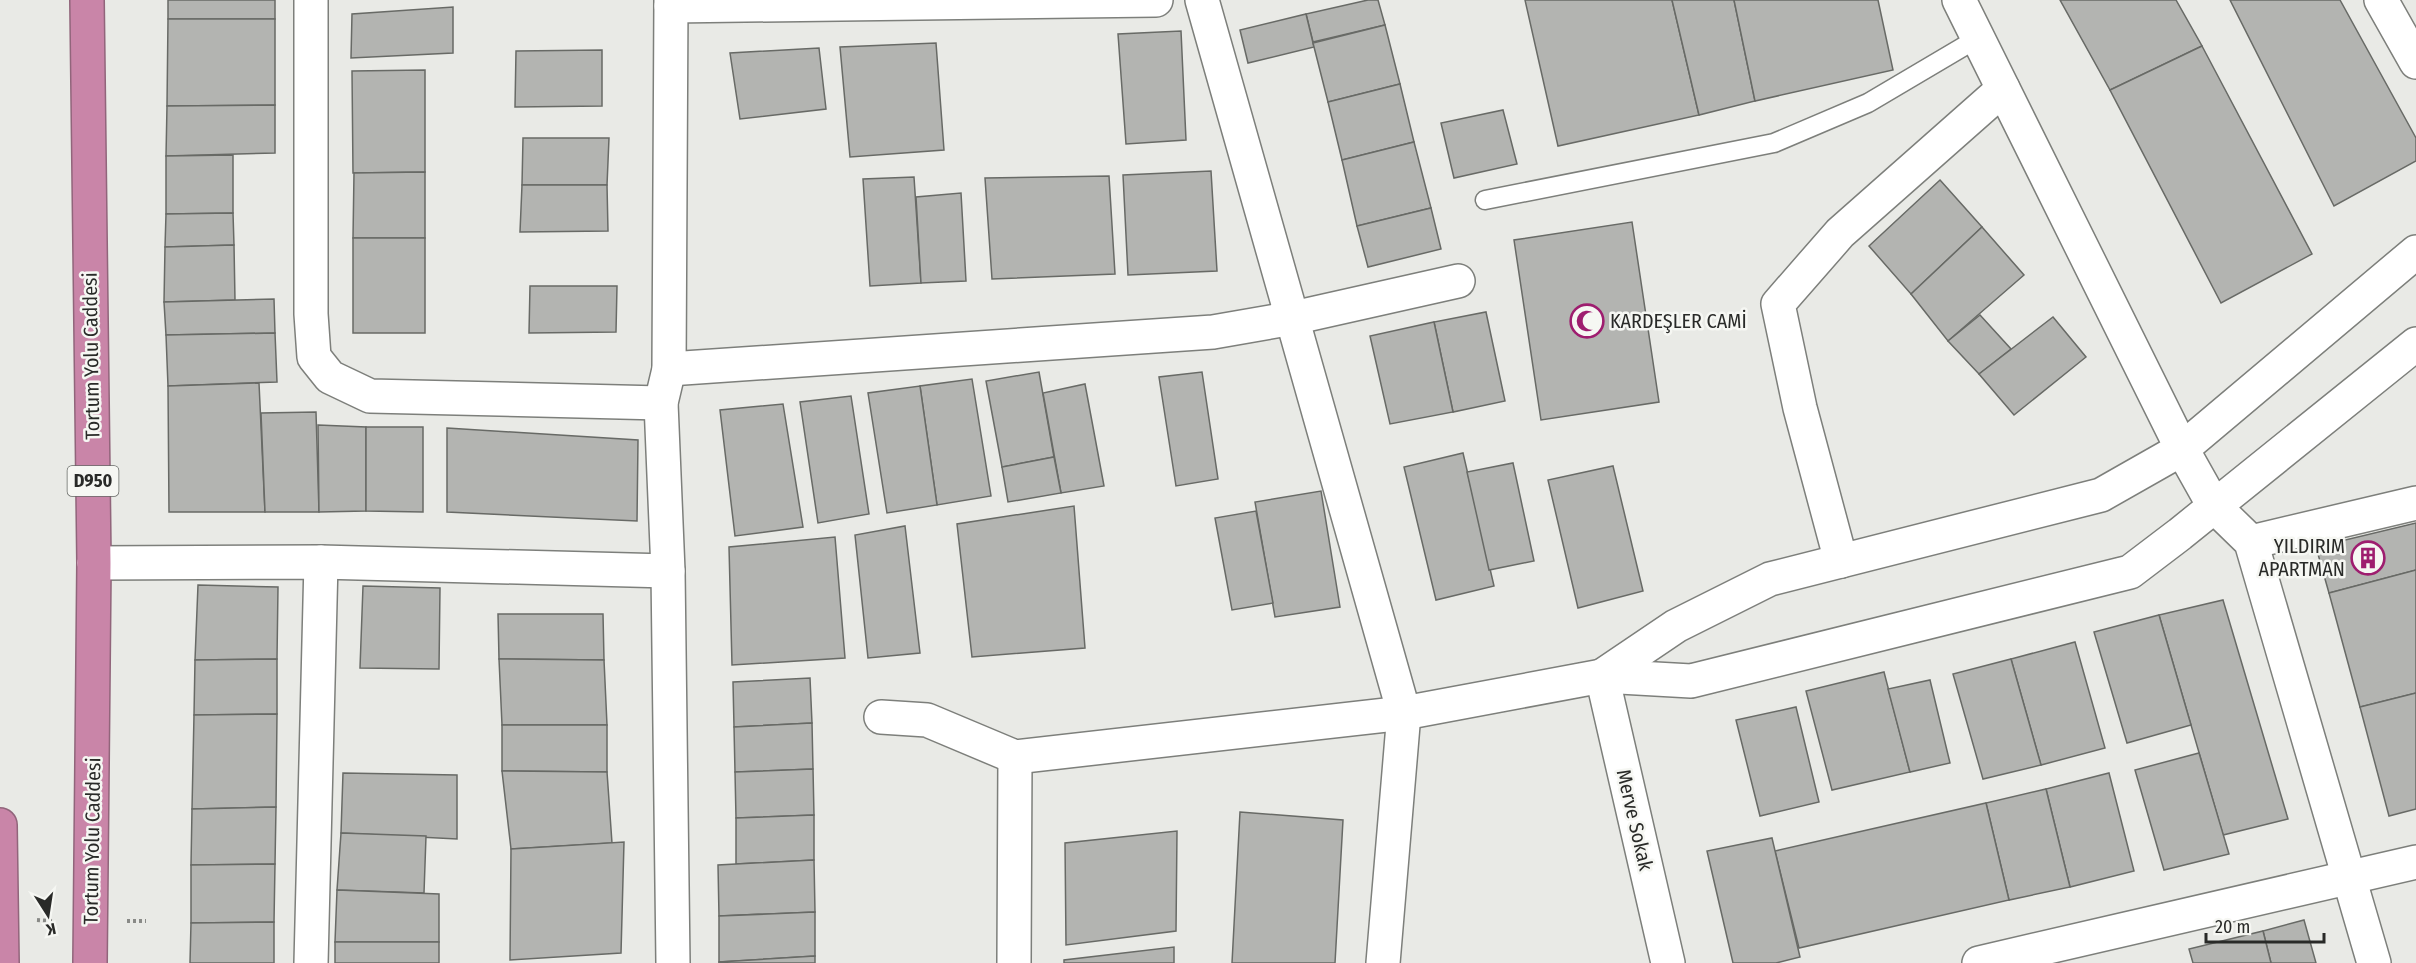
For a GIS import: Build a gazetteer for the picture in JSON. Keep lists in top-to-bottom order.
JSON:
{
  "streets": {
    "highway": ["Tortum Yolu Caddesi", "D950"],
    "street": ["Merve Sokak"]
  },
  "places": {
    "mosque": ["KARDEŞLER CAMİ"],
    "building": ["YILDIRIM APARTMAN"]
  },
  "scale_bar": "20 m",
  "north": "bottom"
}
